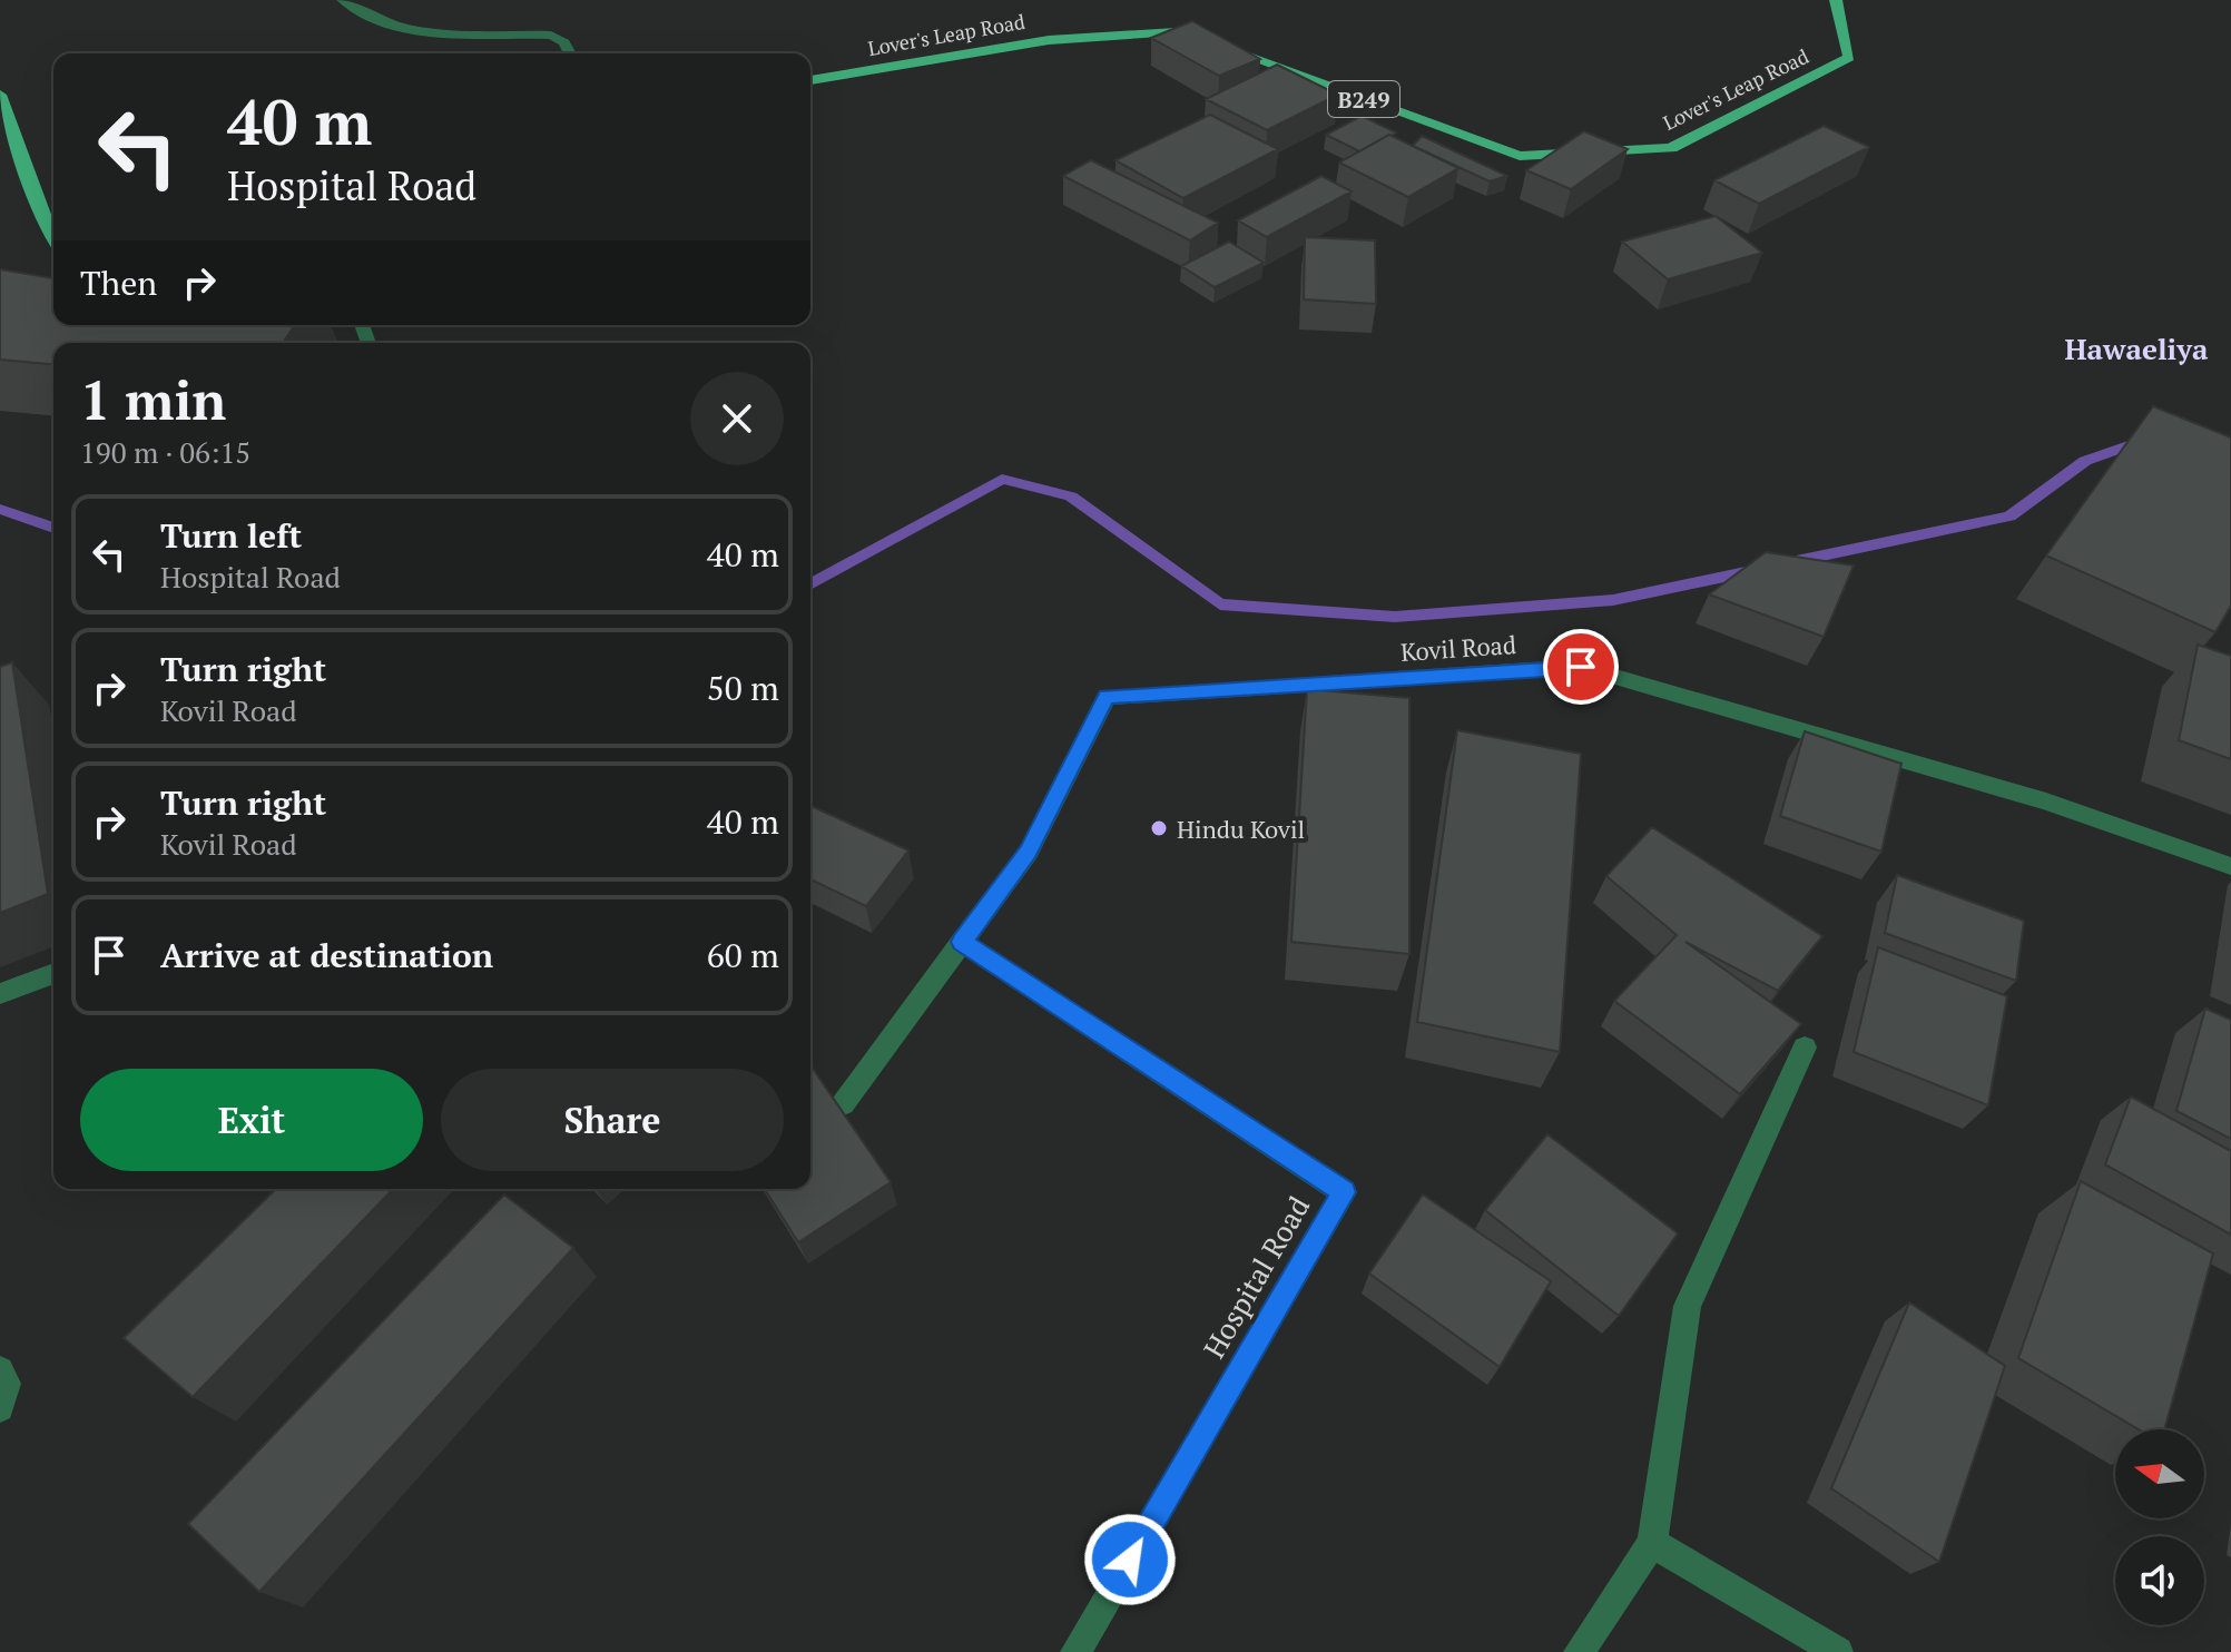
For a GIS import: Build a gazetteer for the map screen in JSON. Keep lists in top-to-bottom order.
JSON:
{
  "streets": {
    "main road": ["Lover's Leap Road", "B249"],
    "street": ["Kovil Road", "Hospital Road"]
  },
  "crossings": [
    ["Kovil Road", "Hospital Road"]
  ],
  "districts": ["Hawaeliya"],
  "places": ["Hindu Kovil"],
  "north": "left",
  "page": {
    "turn": ["40 m", "Hospital Road"],
    "then": "Then",
    "heading": ["1 min", "190 m · 06:15"],
    "list": [
      {
        "name": "Turn left",
        "note": "Hospital Road",
        "value": "40 m"
      },
      {
        "name": "Turn right",
        "note": "Kovil Road",
        "value": "50 m"
      },
      {
        "name": "Turn right",
        "note": "Kovil Road",
        "value": "40 m"
      },
      {
        "name": "Arrive at destination",
        "value": "60 m"
      }
    ],
    "buttons": ["Exit", "Share"]
  }
}
